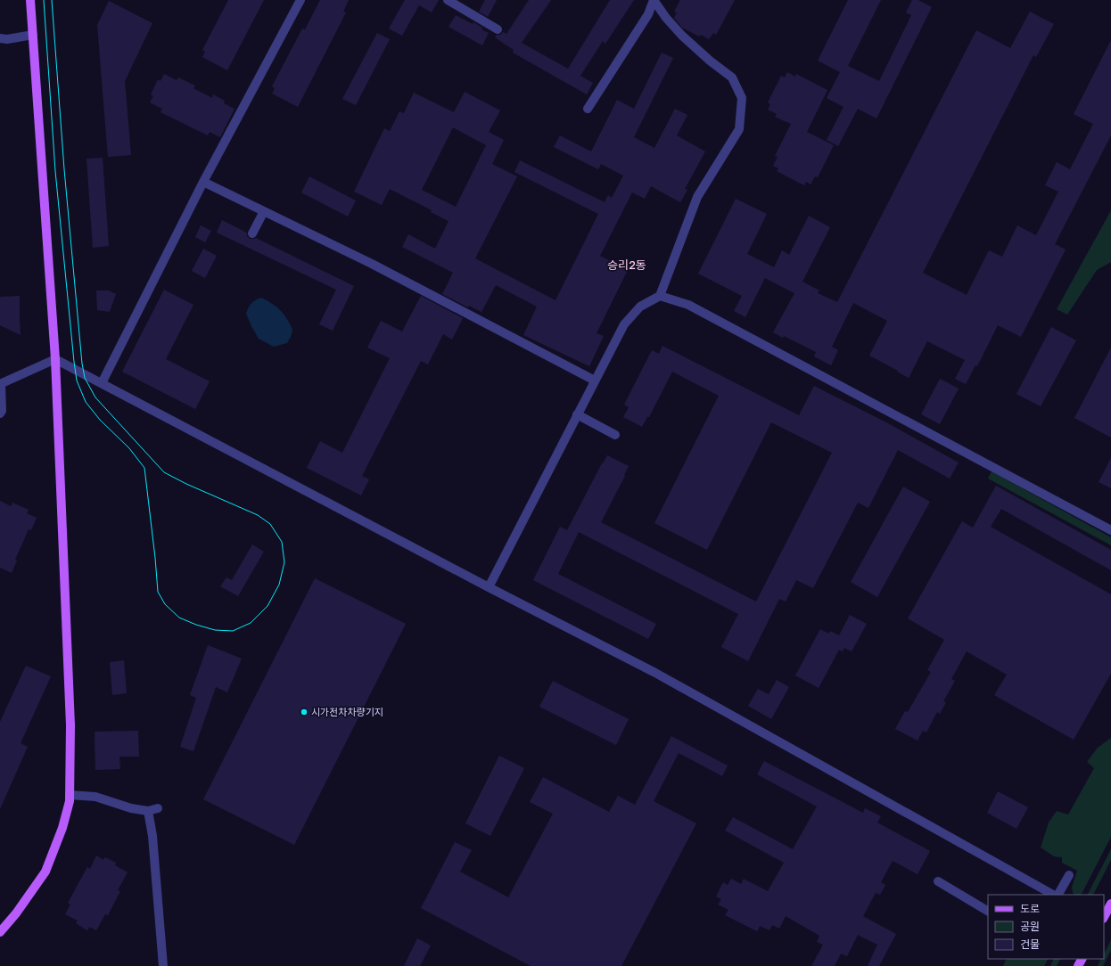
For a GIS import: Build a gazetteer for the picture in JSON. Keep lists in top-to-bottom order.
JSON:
{
  "districts": ["승리2동"],
  "places": ["시가전차차량기지"],
  "legend": ["도로", "공원", "건물"]
}
